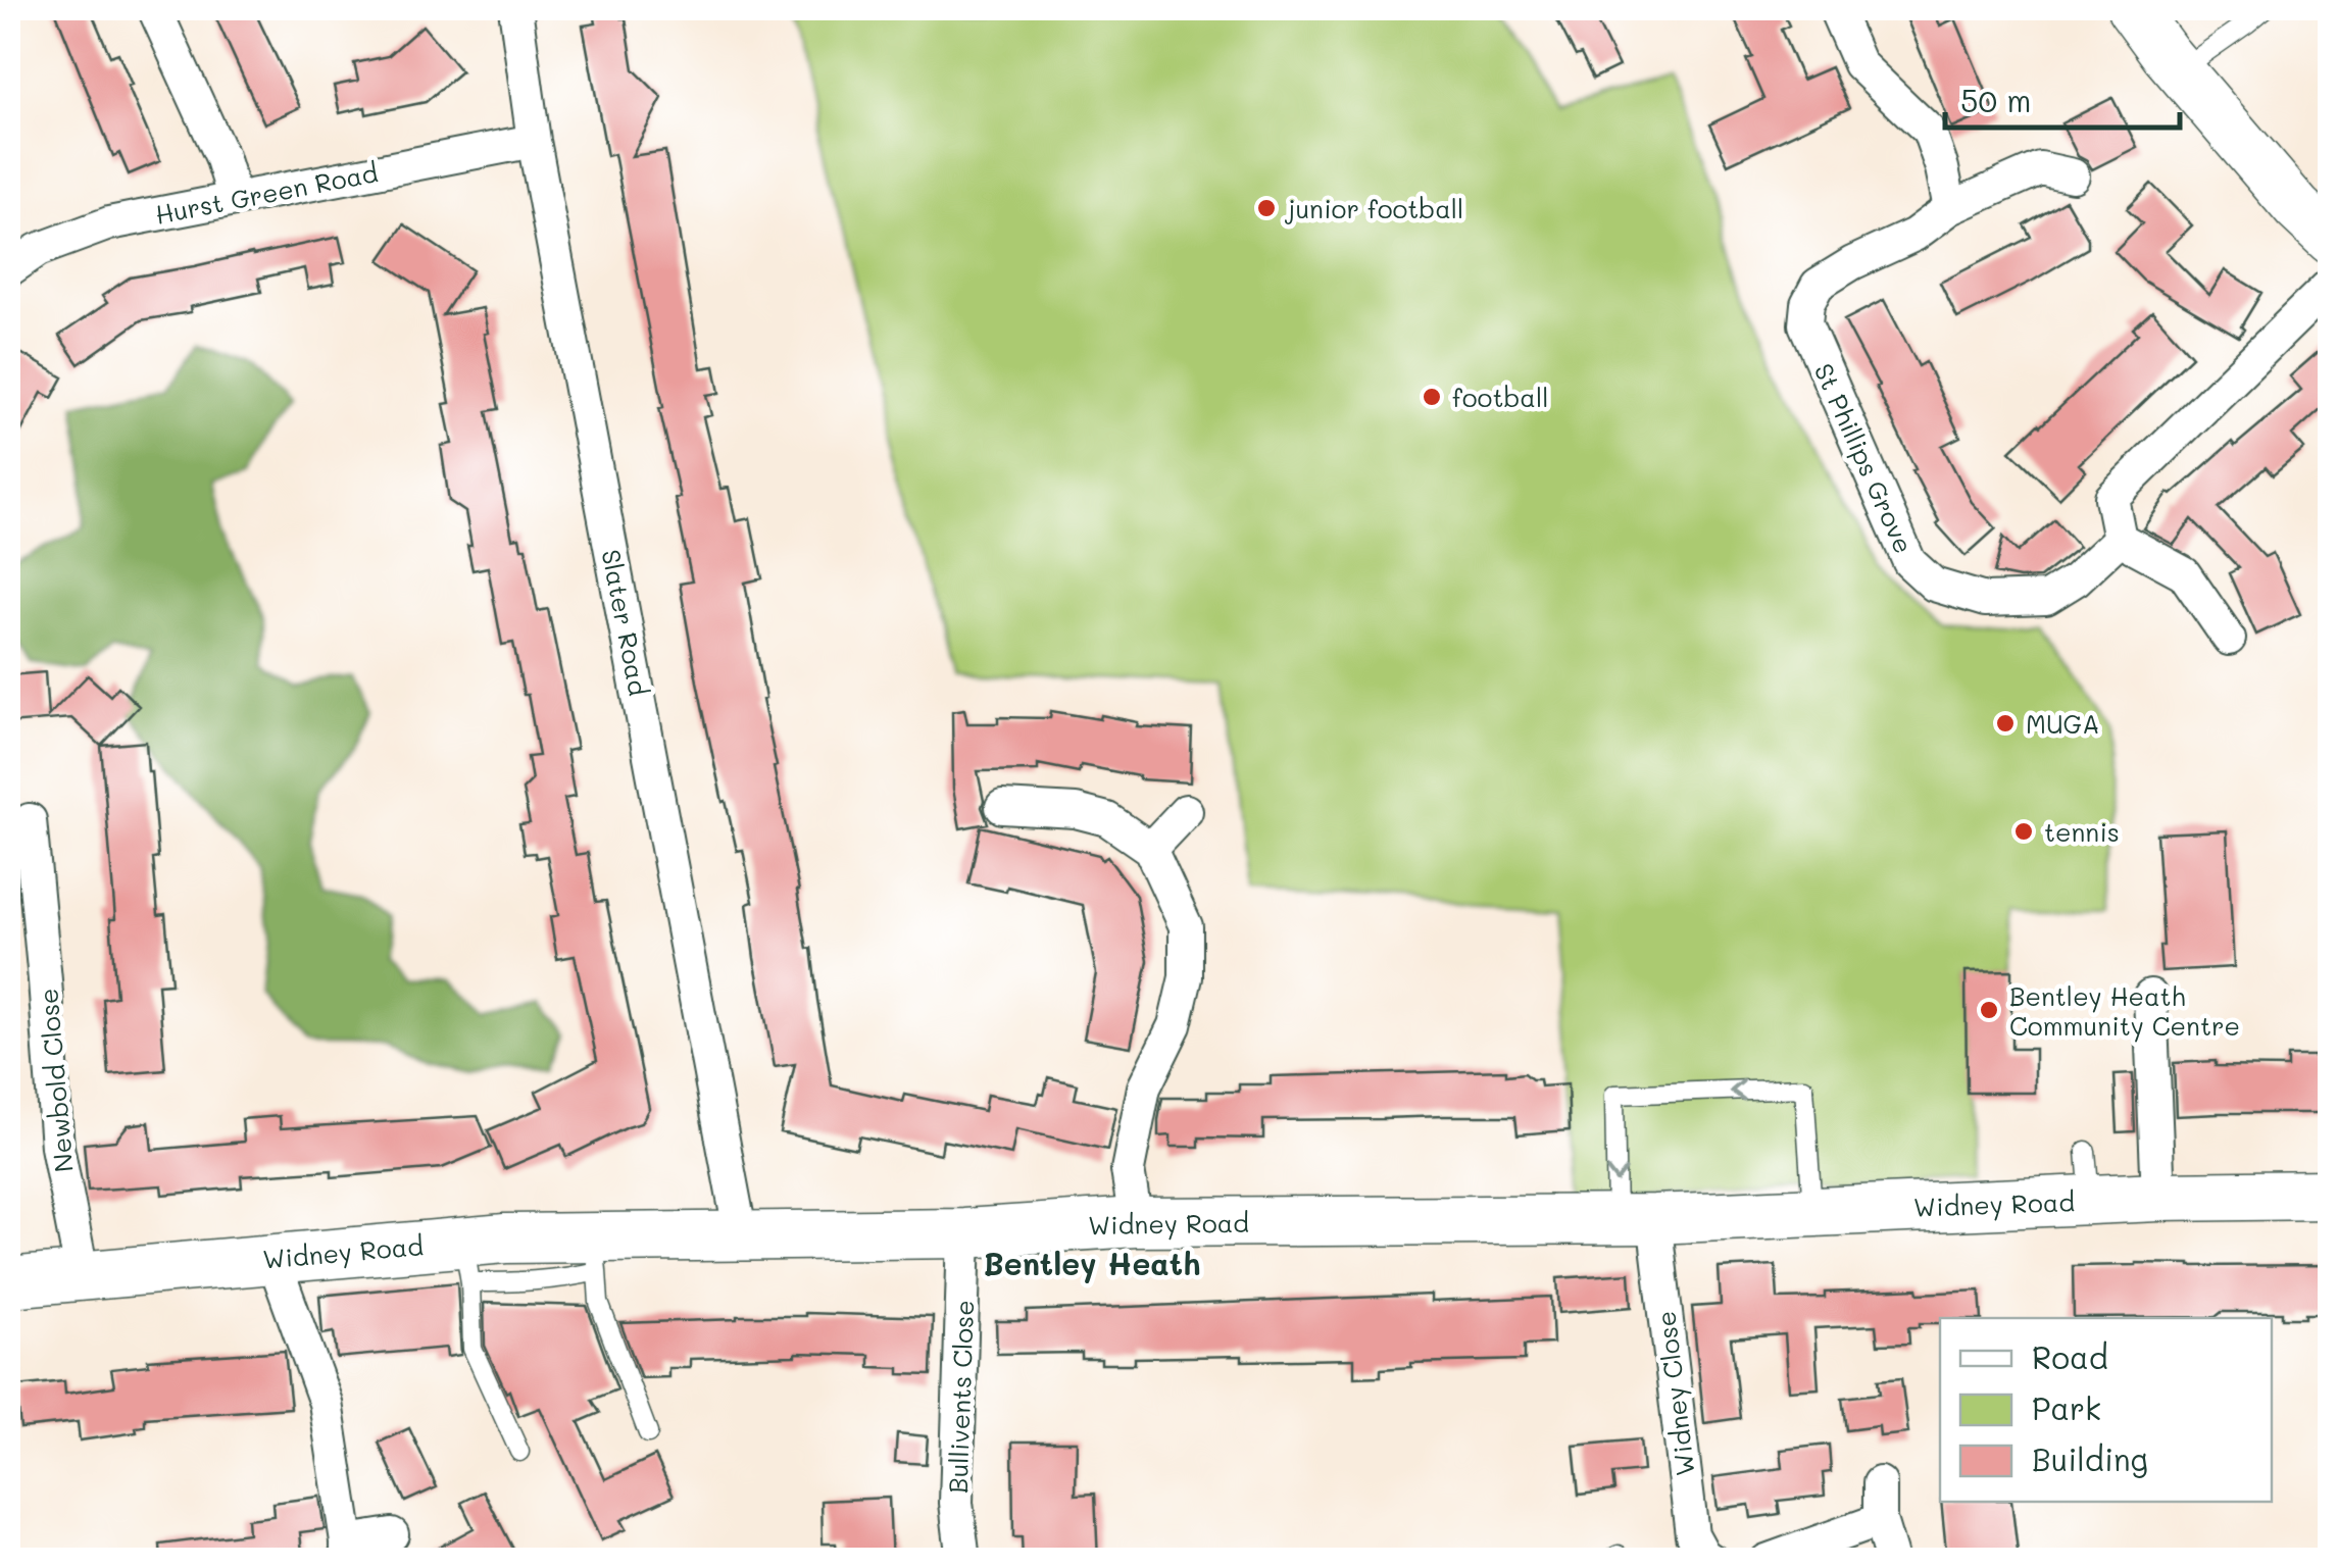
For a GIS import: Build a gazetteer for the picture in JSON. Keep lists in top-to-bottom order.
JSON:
{
  "streets": {
    "street": [
      "Hurst Green Road",
      "St Phillips Grove",
      "Slater Road",
      "Newbold Close",
      "Widney Road",
      "Widney Close",
      "Bullivents Close"
    ]
  },
  "crossings": [
    ["Hurst Green Road", "Slater Road"],
    ["Slater Road", "Widney Road"],
    ["Newbold Close", "Widney Road"],
    ["Widney Road", "Widney Close"],
    ["Widney Road", "Bullivents Close"]
  ],
  "districts": ["Bentley Heath"],
  "places": [
    "junior football",
    "football",
    "MUGA",
    "tennis",
    "Bentley Heath Community Centre"
  ],
  "legend": ["Road", "Park", "Building"],
  "scale_bar": "50 m"
}
